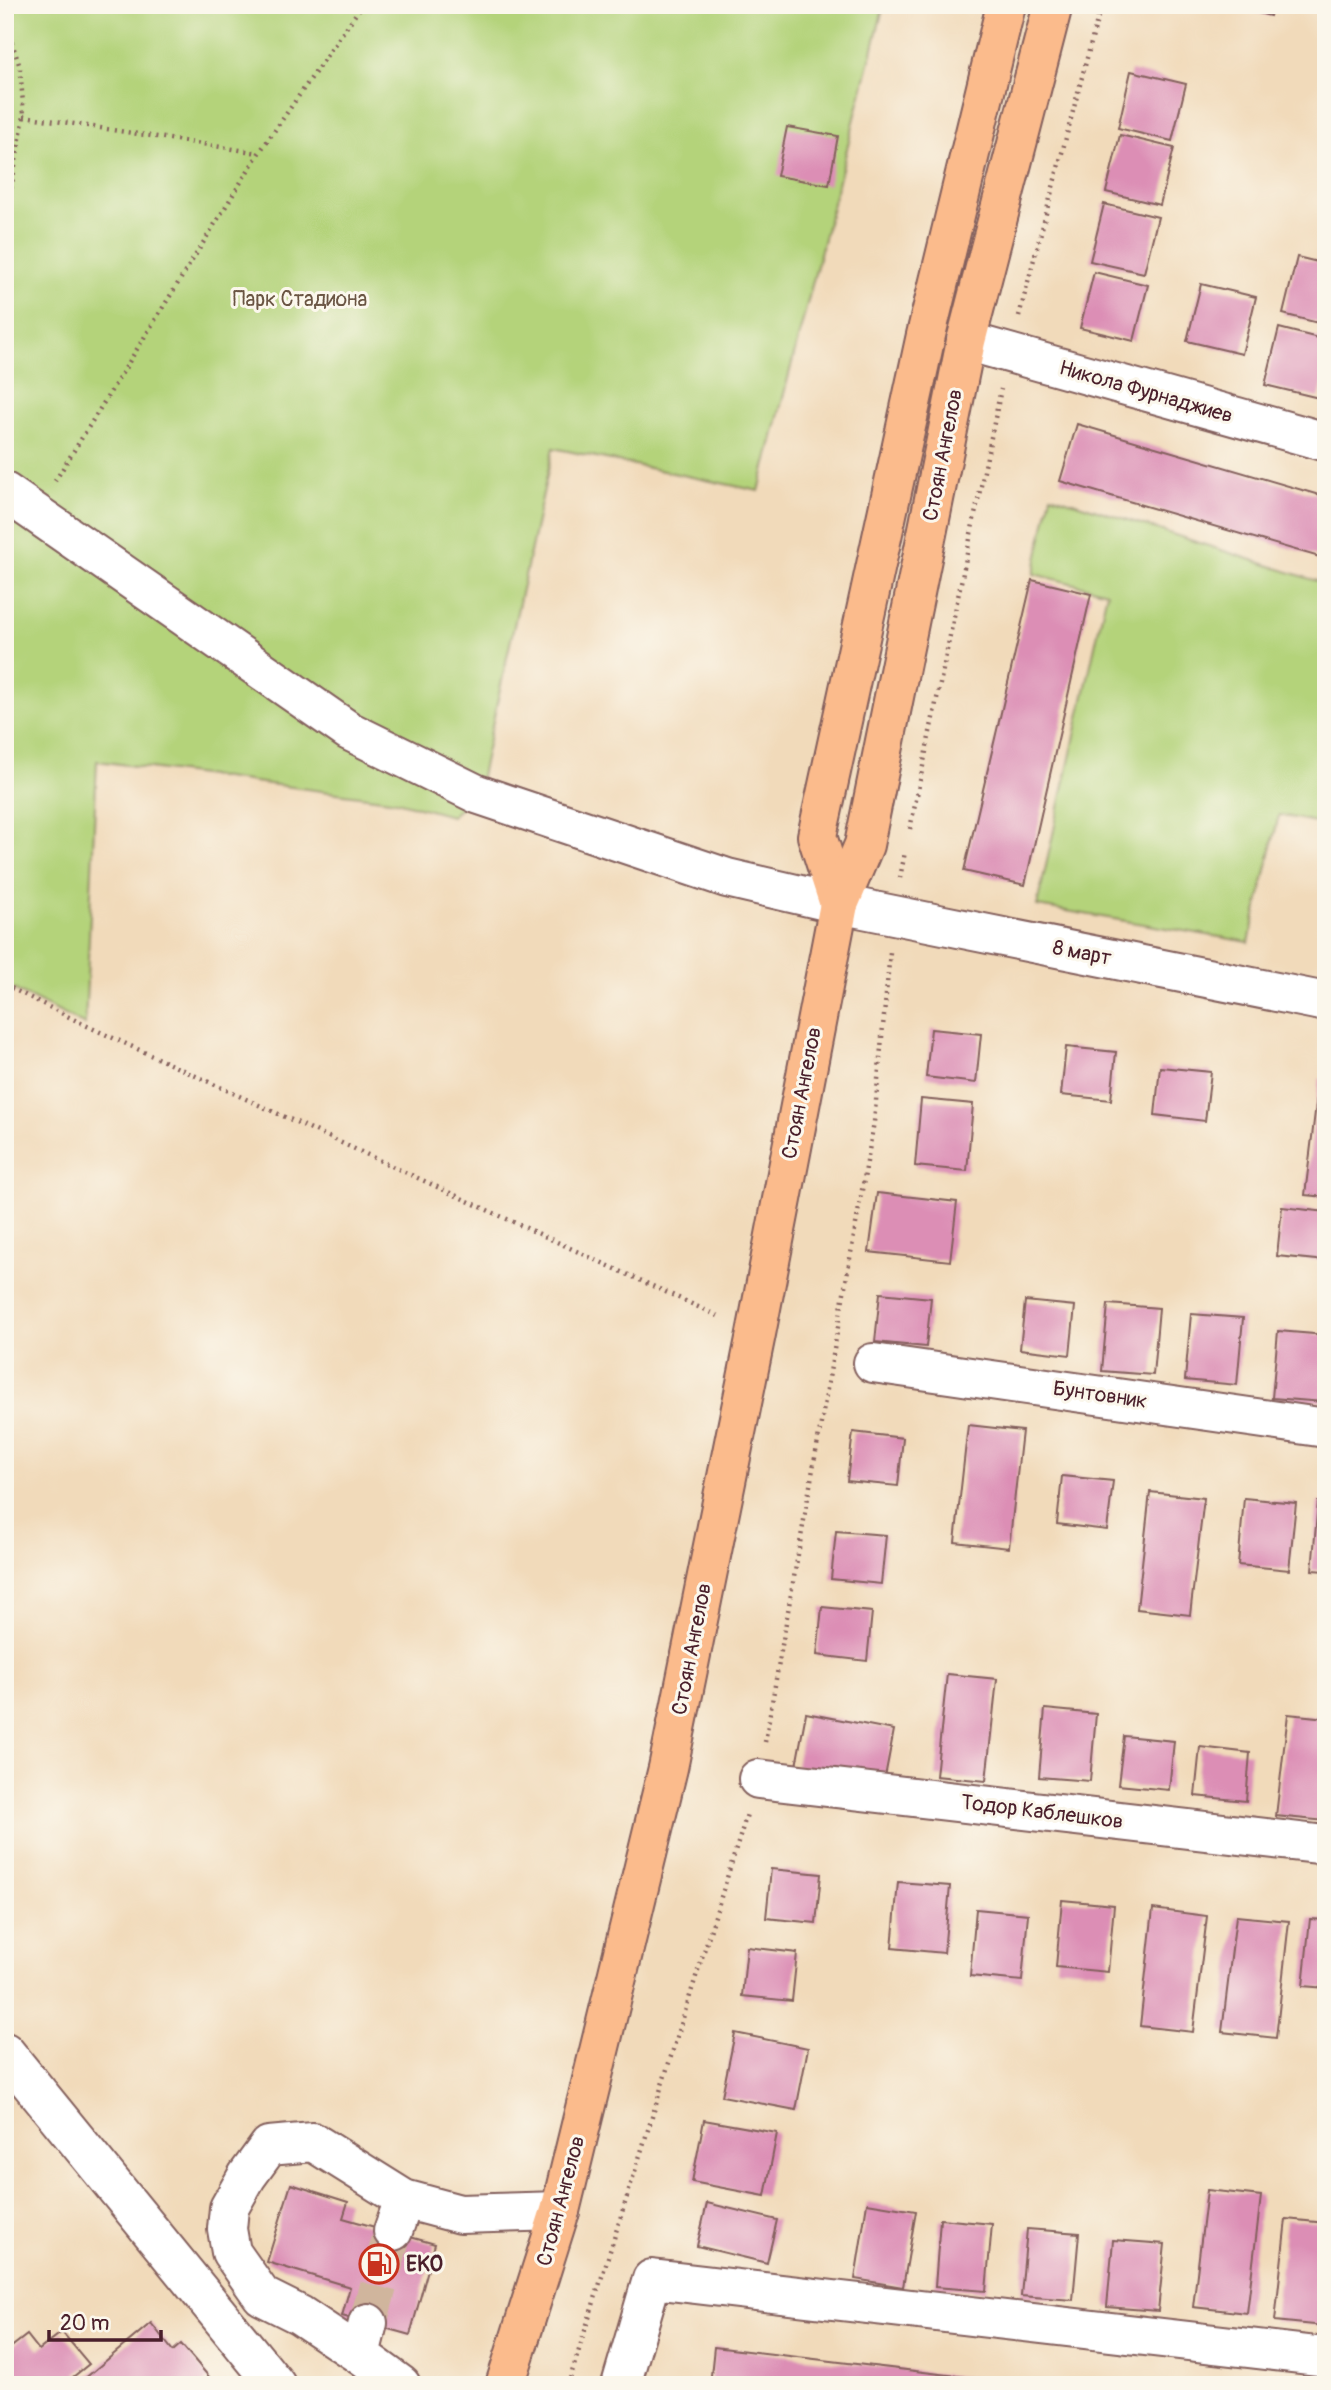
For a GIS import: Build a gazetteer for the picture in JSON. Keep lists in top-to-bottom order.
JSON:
{
  "streets": {
    "main road": ["Стоян Ангелов"],
    "street": [
      "Никола Фурнаджиев",
      "8 март",
      "Бунтовник",
      "Тодор Каблешков"
    ]
  },
  "crossings": [
    ["Никола Фурнаджиев", "Стоян Ангелов"],
    ["Стоян Ангелов", "8 март"]
  ],
  "parks": ["Парк Стадиона"],
  "places": {
    "fuel station": ["EKO"]
  },
  "scale_bar": "20 m"
}
